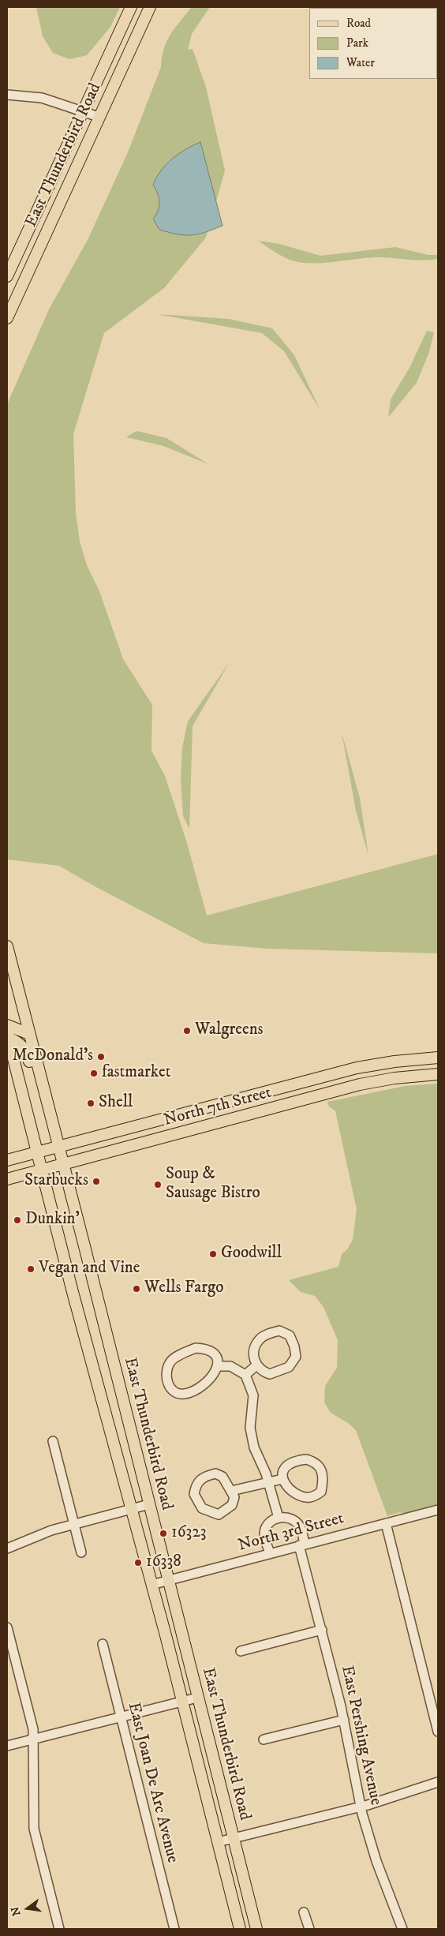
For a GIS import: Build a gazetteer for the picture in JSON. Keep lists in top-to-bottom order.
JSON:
{
  "streets": {
    "main road": ["East Thunderbird Road", "North 7th Street"],
    "street": ["North 3rd Street", "East Pershing Avenue", "East Joan De Arc Avenue"]
  },
  "crossings": [
    ["East Thunderbird Road", "North 7th Street"],
    ["East Thunderbird Road", "North 3rd Street"],
    ["North 3rd Street", "East Pershing Avenue"]
  ],
  "places": [
    "Walgreens",
    "McDonald's",
    "fastmarket",
    "Shell",
    "Starbucks",
    "Soup & Sausage Bistro",
    "Dunkin'",
    "Goodwill",
    "Vegan and Vine",
    "Wells Fargo",
    "16323",
    "16338"
  ],
  "legend": ["Road", "Park", "Water"],
  "north": "left"
}
